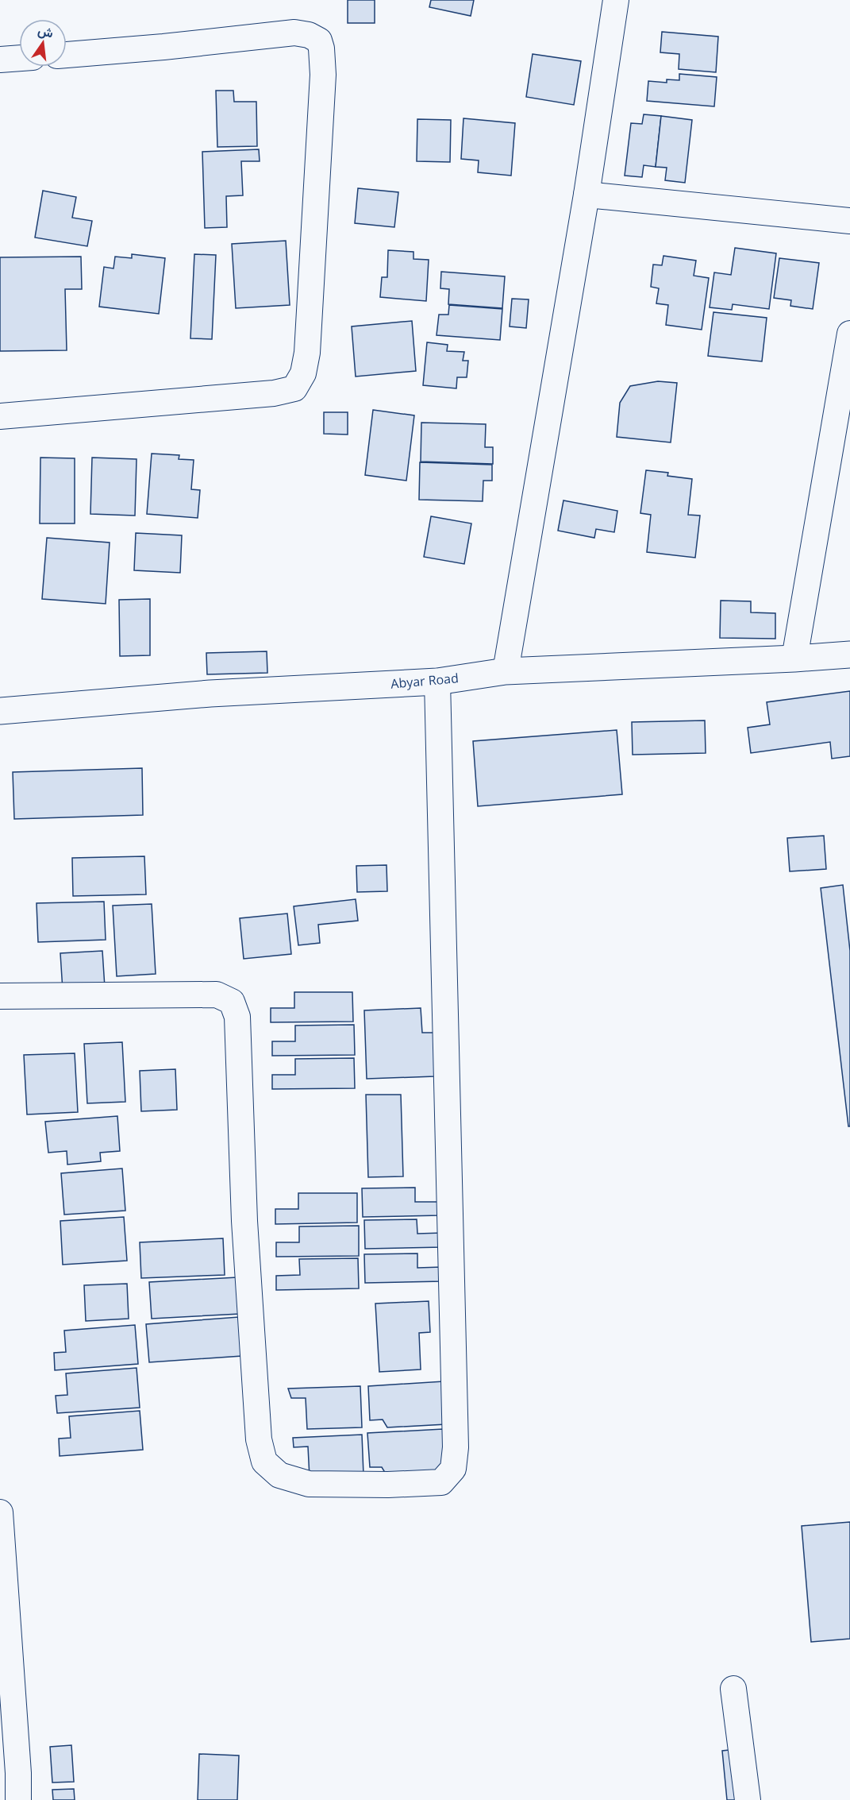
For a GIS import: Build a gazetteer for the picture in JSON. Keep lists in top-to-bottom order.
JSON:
{
  "streets": {
    "main road": ["Abyar Road"]
  },
  "north": "top"
}
